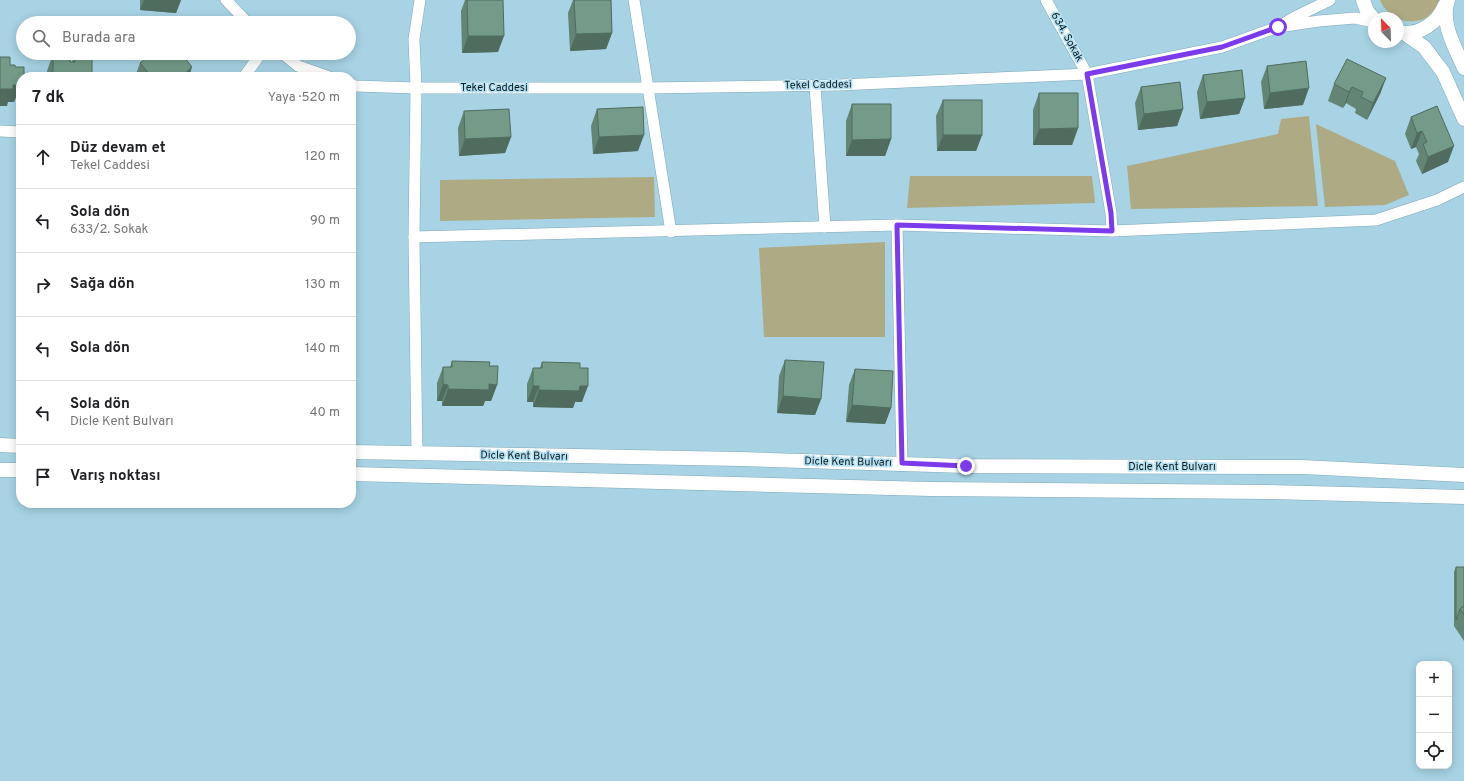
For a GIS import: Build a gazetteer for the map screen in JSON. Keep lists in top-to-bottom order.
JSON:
{
  "streets": {
    "main road": ["Dicle Kent Bulvarı"],
    "street": ["634. Sokak", "Tekel Caddesi"]
  },
  "crossings": [
    ["634. Sokak", "Tekel Caddesi"]
  ],
  "north": "top left",
  "page": {
    "search": "Burada ara",
    "heading": ["7 dk", "Yaya · 520 m"],
    "list": [
      ["Düz devam et", "Tekel Caddesi", "120 m"],
      ["Sola dön", "633/2. Sokak", "90 m"],
      ["Sağa dön", "130 m"],
      ["Sola dön", "140 m"],
      ["Sola dön", "Dicle Kent Bulvarı", "40 m"],
      "Varış noktası"
    ],
    "map_buttons": ["+", "−"]
  }
}
